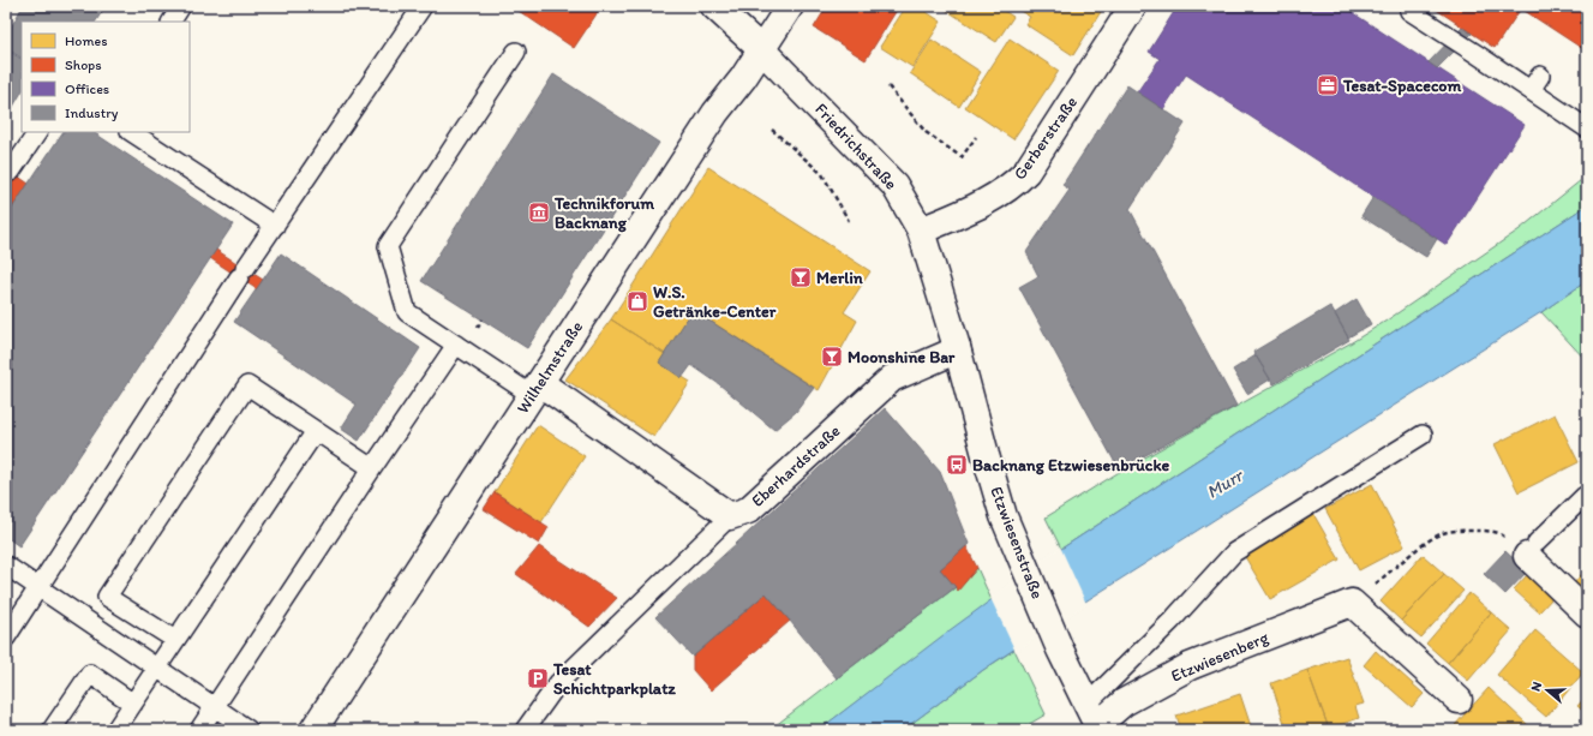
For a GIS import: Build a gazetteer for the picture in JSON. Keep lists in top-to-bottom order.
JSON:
{
  "streets": {
    "street": [
      "Gerberstraße",
      "Friedrichstraße",
      "Wilhelmstraße",
      "Eberhardstraße",
      "Etzwiesenstraße",
      "Etzwiesenberg"
    ]
  },
  "crossings": [
    ["Gerberstraße", "Friedrichstraße"],
    ["Friedrichstraße", "Wilhelmstraße"],
    ["Friedrichstraße", "Eberhardstraße"],
    ["Friedrichstraße", "Etzwiesenstraße"],
    ["Eberhardstraße", "Etzwiesenstraße"],
    ["Etzwiesenstraße", "Etzwiesenberg"]
  ],
  "water": ["Murr"],
  "places": {
    "office": ["Tesat-Spacecom"],
    "museum": ["Technikforum Backnang"],
    "bar": ["Merlin", "Moonshine Bar"],
    "shop": ["W.S. Getränke-Center"],
    "bus stop": ["Backnang Etzwiesenbrücke"],
    "parking": ["Tesat Schichtparkplatz"]
  },
  "legend": [
    "Homes",
    "Shops",
    "Offices",
    "Industry"
  ],
  "north": "left"
}
